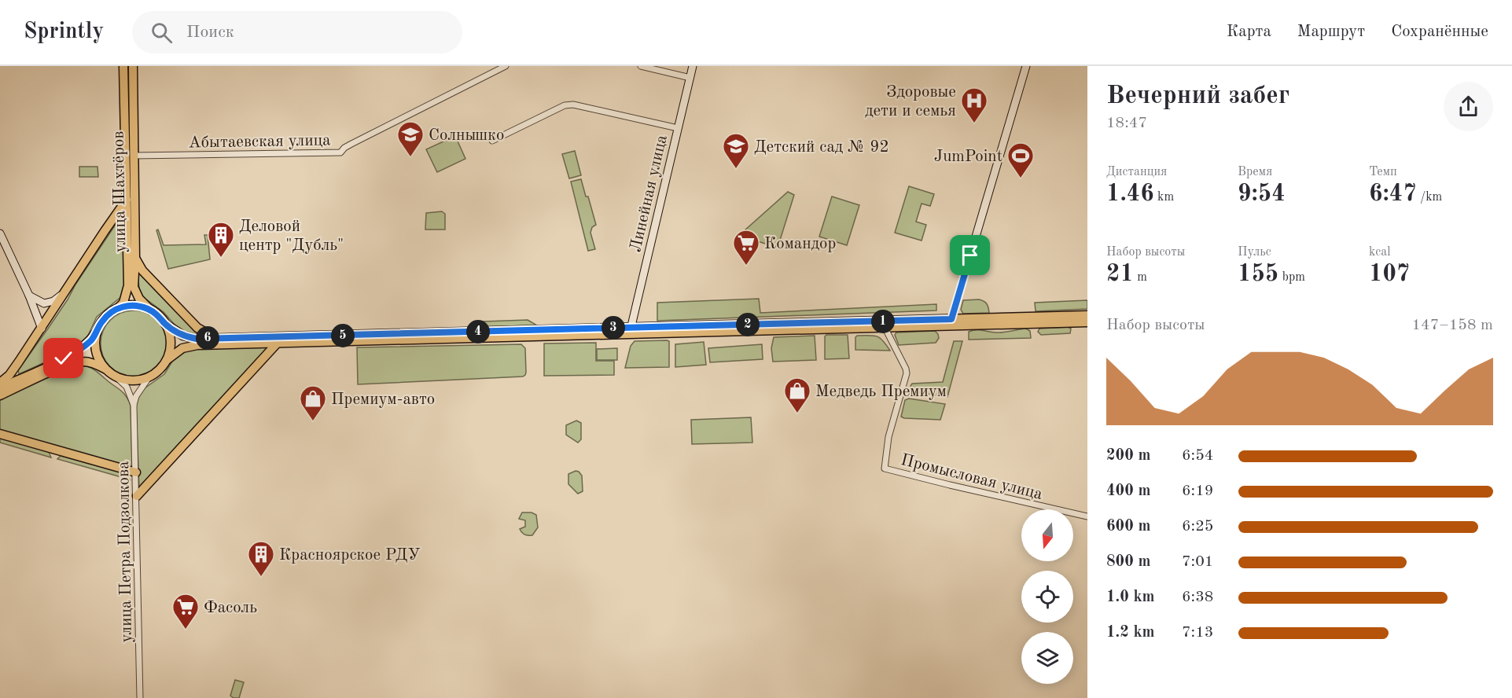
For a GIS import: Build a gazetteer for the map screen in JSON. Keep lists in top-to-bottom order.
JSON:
{
  "streets": {
    "main road": ["улица Шахтёров"],
    "street": [
      "Абытаевская улица",
      "Линейная улица",
      "Промысловая улица",
      "улица Петра Подзолкова"
    ]
  },
  "crossings": [
    ["Абытаевская улица", "улица Шахтёров"],
    ["улица Шахтёров", "улица Петра Подзолкова"]
  ],
  "places": {
    "hospital": ["Здоровые дети и семья"],
    "school or university": ["Солнышко", "Детский сад № 92"],
    "sports": ["JumPoint"],
    "building": ["Деловой центр \"Дубль\"", "Красноярское РДУ"],
    "supermarket": ["Командор", "Фасоль"],
    "shop": ["Медведь Премиум", "Премиум-авто"]
  },
  "north": "bottom",
  "page": {
    "header": "Sprintly",
    "search": "Поиск",
    "nav": ["Карта", "Маршрут", "Сохранённые"],
    "heading": ["Вечерний забег", "18:47"],
    "stats": [
      ["Дистанция", "1.46 km"],
      ["Время", "9:54"],
      ["Темп", "6:47 /km"],
      ["Набор высоты", "21 m"],
      ["Пульс", "155 bpm"],
      ["kcal", "107"]
    ],
    "chart": ["Набор высоты", "147–158 m"],
    "pins": [
      "1",
      "2",
      "3",
      "4",
      "5",
      "6"
    ],
    "list": [
      {
        "name": "200 m",
        "note": "6:54"
      },
      {
        "name": "400 m",
        "note": "6:19"
      },
      {
        "name": "600 m",
        "note": "6:25"
      },
      {
        "name": "800 m",
        "note": "7:01"
      },
      {
        "name": "1.0 km",
        "note": "6:38"
      },
      {
        "name": "1.2 km",
        "note": "7:13"
      }
    ]
  }
}
